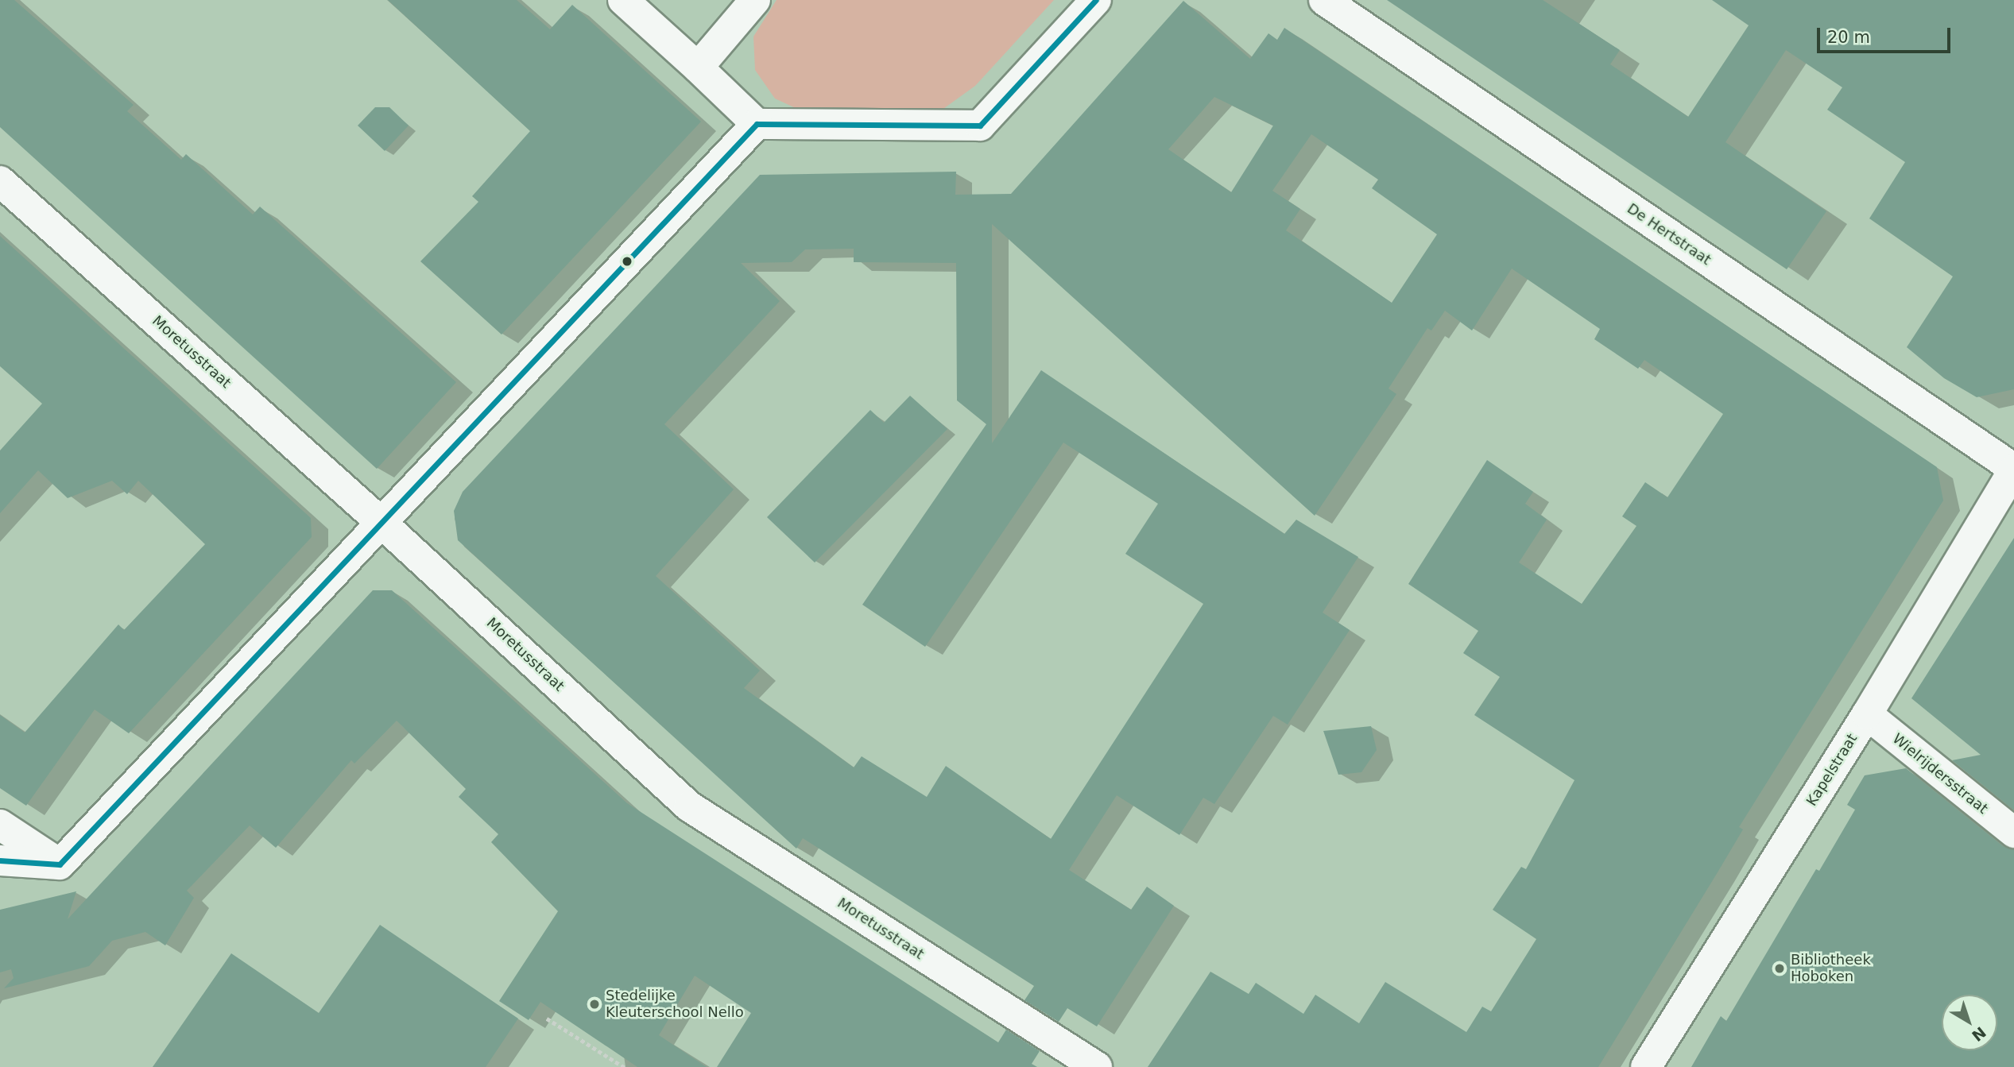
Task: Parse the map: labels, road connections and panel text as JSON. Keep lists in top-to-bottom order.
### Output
{
  "streets": {
    "street": [
      "De Hertstraat",
      "Moretusstraat",
      "Kapelstraat",
      "Wielrijdersstraat"
    ]
  },
  "crossings": [
    ["De Hertstraat", "Kapelstraat"],
    ["Kapelstraat", "Wielrijdersstraat"]
  ],
  "places": ["Bibliotheek Hoboken", "Stedelijke Kleuterschool Nello"],
  "scale_bar": "20 m",
  "north": "bottom right"
}
